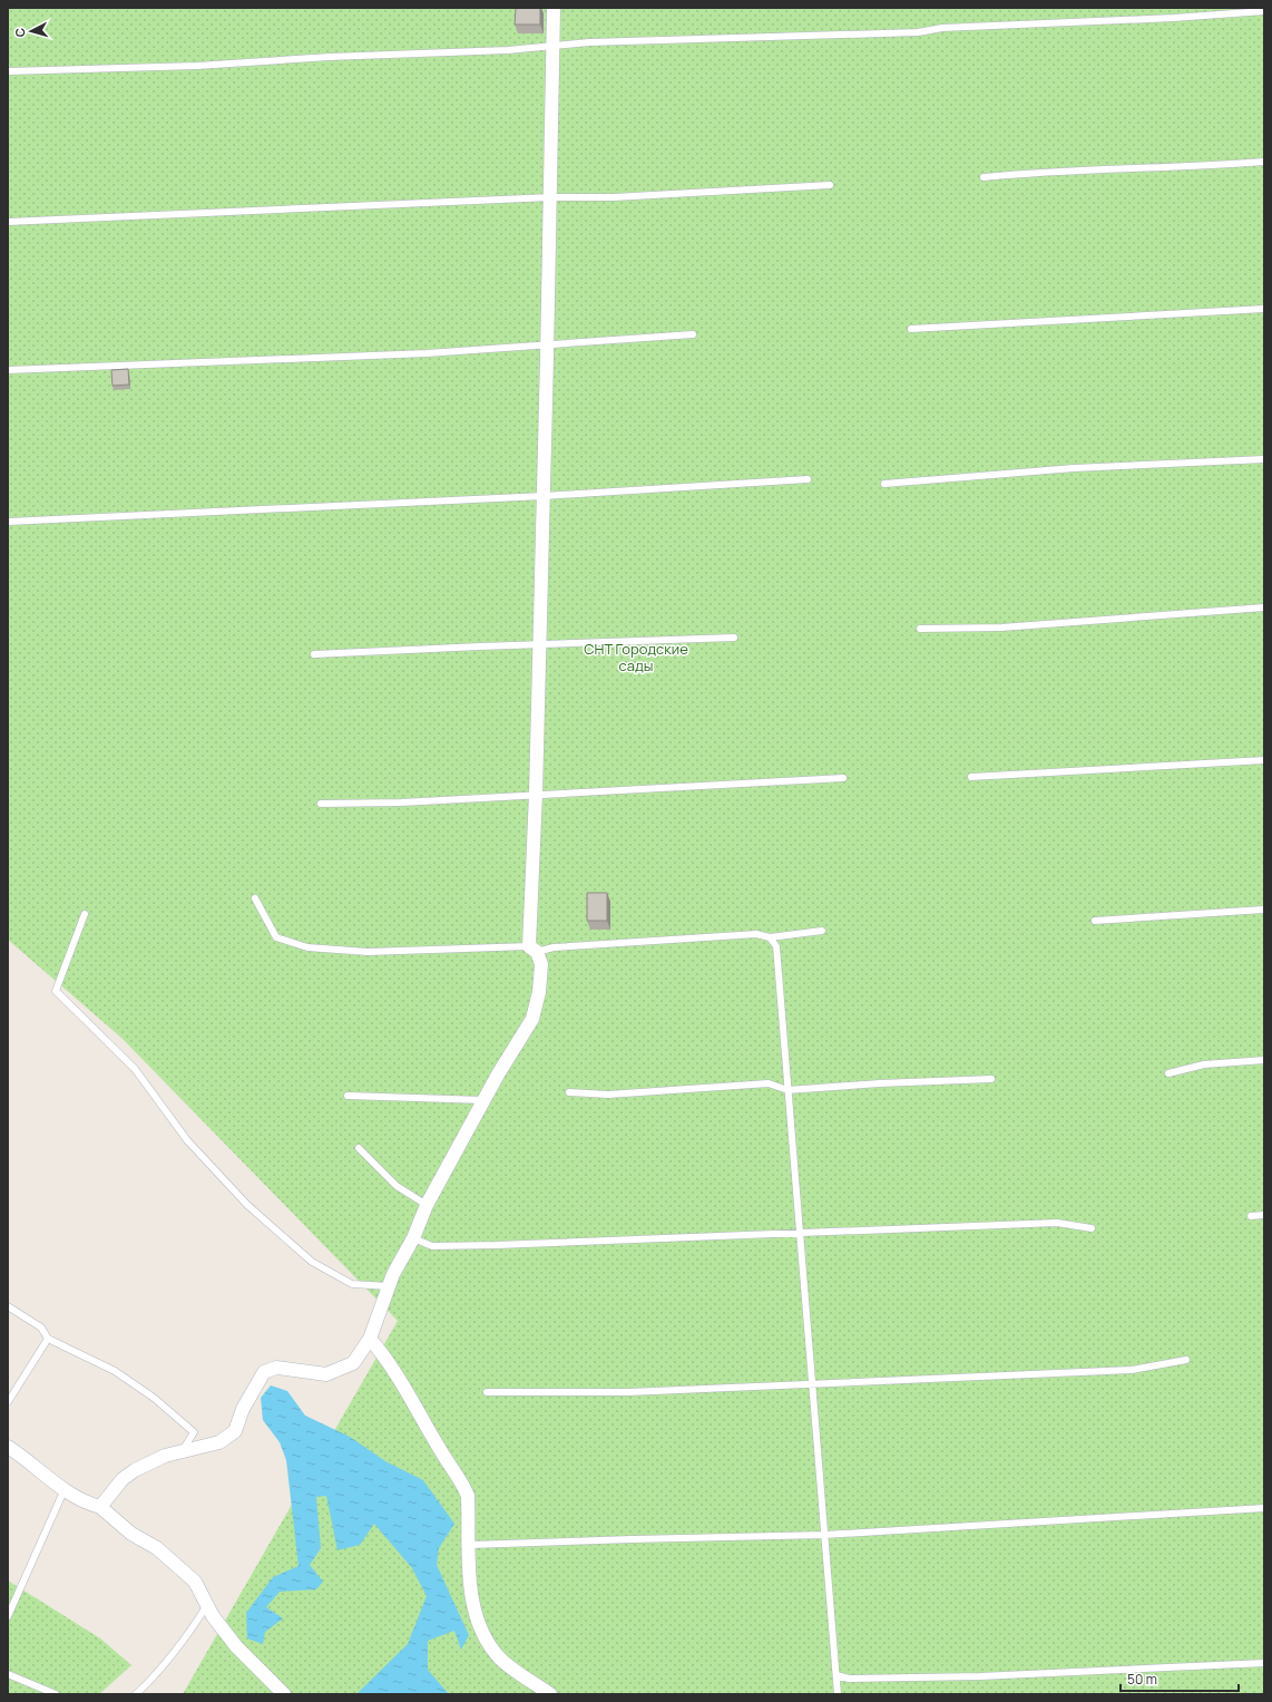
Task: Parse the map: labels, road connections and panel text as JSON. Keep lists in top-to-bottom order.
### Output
{
  "parks": ["СНТ Городские сады"],
  "scale_bar": "50 m",
  "north": "left"
}
